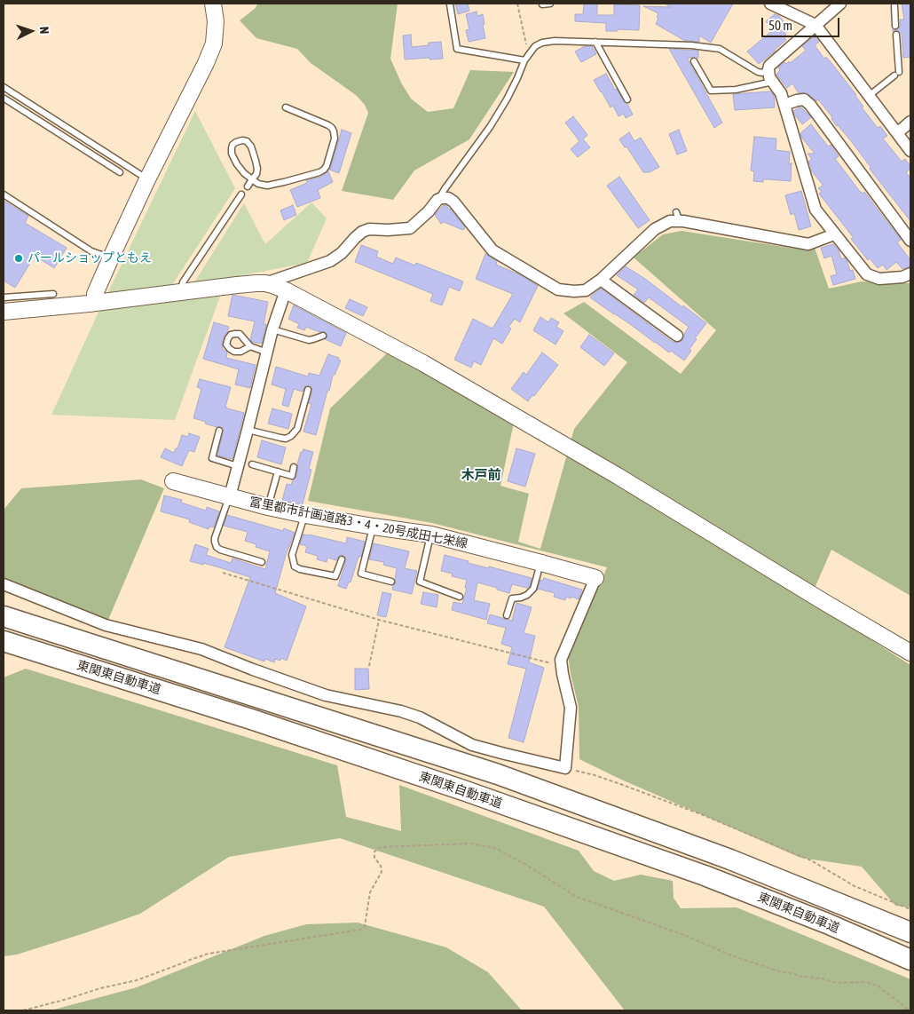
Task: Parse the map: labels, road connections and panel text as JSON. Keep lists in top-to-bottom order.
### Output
{
  "streets": {
    "highway": ["東関東自動車道"],
    "street": ["富里都市計画道路3・4・20号成田七栄線"]
  },
  "districts": ["木戸前"],
  "places": ["パールショップともえ"],
  "scale_bar": "50 m",
  "north": "right"
}
